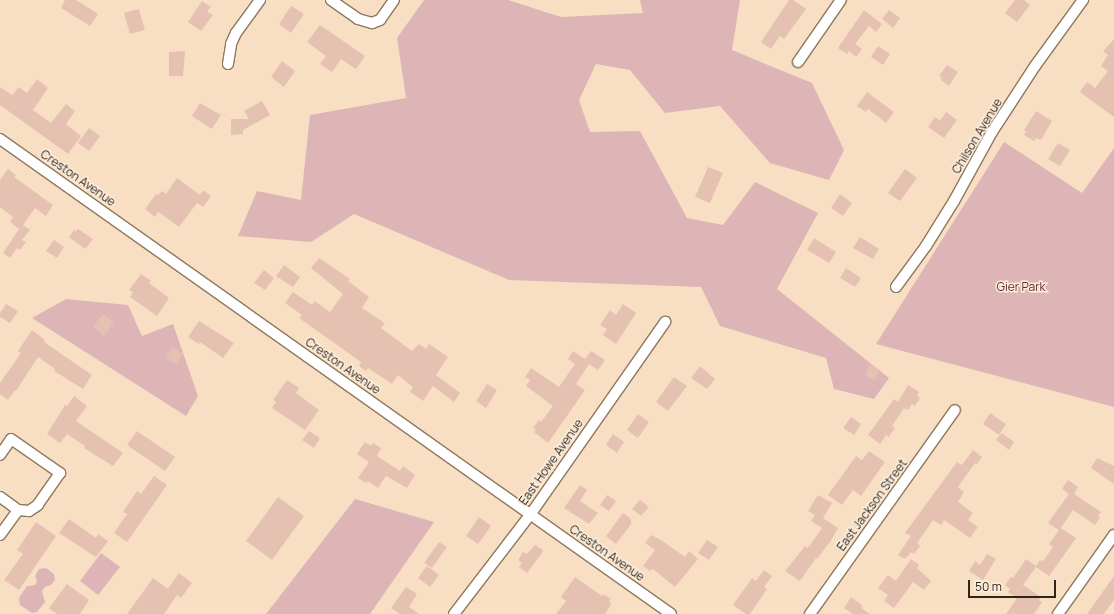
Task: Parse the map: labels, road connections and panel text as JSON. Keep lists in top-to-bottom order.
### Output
{
  "streets": {
    "street": [
      "Chilson Avenue",
      "Creston Avenue",
      "East Howe Avenue",
      "East Jackson Street"
    ]
  },
  "crossings": [
    ["Creston Avenue", "East Howe Avenue"]
  ],
  "parks": ["Gier Park"],
  "scale_bar": "50 m"
}
